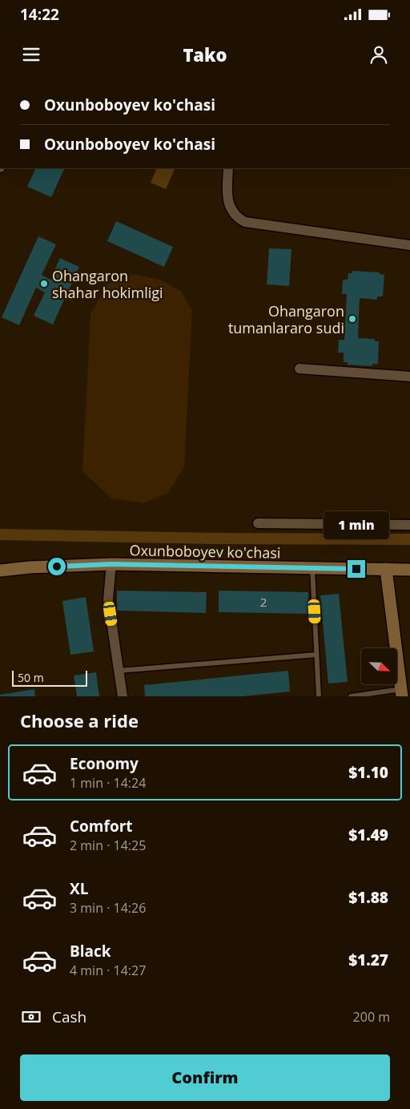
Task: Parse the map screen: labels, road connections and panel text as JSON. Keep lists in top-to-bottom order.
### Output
{
  "streets": {
    "main road": ["Oxunboboyev ko'chasi"]
  },
  "places": ["Ohangaron shahar hokimligi", "Ohangaron tumanlararo sudi"],
  "house_numbers": ["2"],
  "scale_bar": "50 m",
  "north": "bottom right",
  "page": {
    "status": "14:22",
    "header": "Tako",
    "banner": ["Oxunboboyev ko'chasi", "Oxunboboyev ko'chasi"],
    "bubble": "1 min",
    "scale": "50 m",
    "heading": "Choose a ride",
    "list": [
      {
        "name": "Economy",
        "note": "1 min · 14:24",
        "value": "$1.10"
      },
      {
        "name": "Comfort",
        "note": "2 min · 14:25",
        "value": "$1.49"
      },
      {
        "name": "XL",
        "note": "3 min · 14:26",
        "value": "$1.88"
      },
      {
        "name": "Black",
        "note": "4 min · 14:27",
        "value": "$1.27"
      }
    ],
    "pay": ["Cash", "200 m"],
    "buttons": "Confirm"
  }
}
